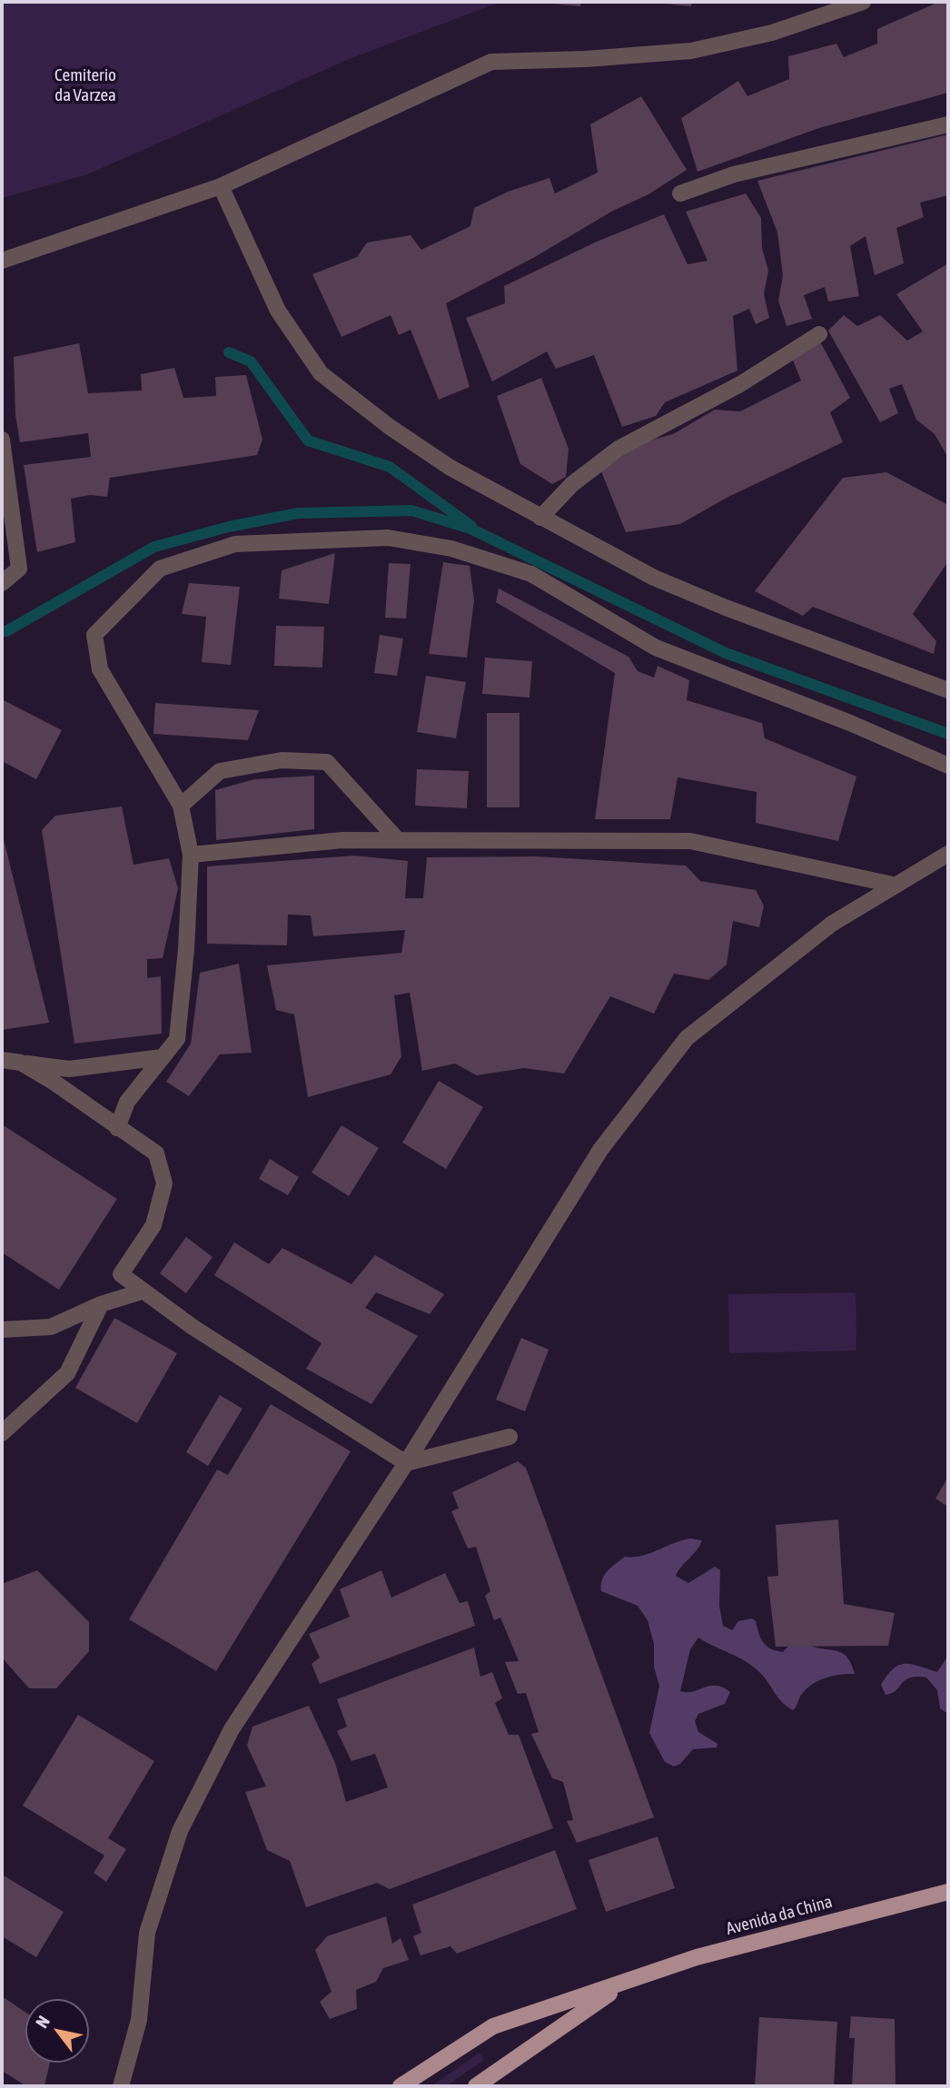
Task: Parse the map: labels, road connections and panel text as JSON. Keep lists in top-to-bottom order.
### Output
{
  "streets": {
    "main road": ["Avenida da China"]
  },
  "parks": ["Cemiterio da Varzea"],
  "north": "top left"
}
